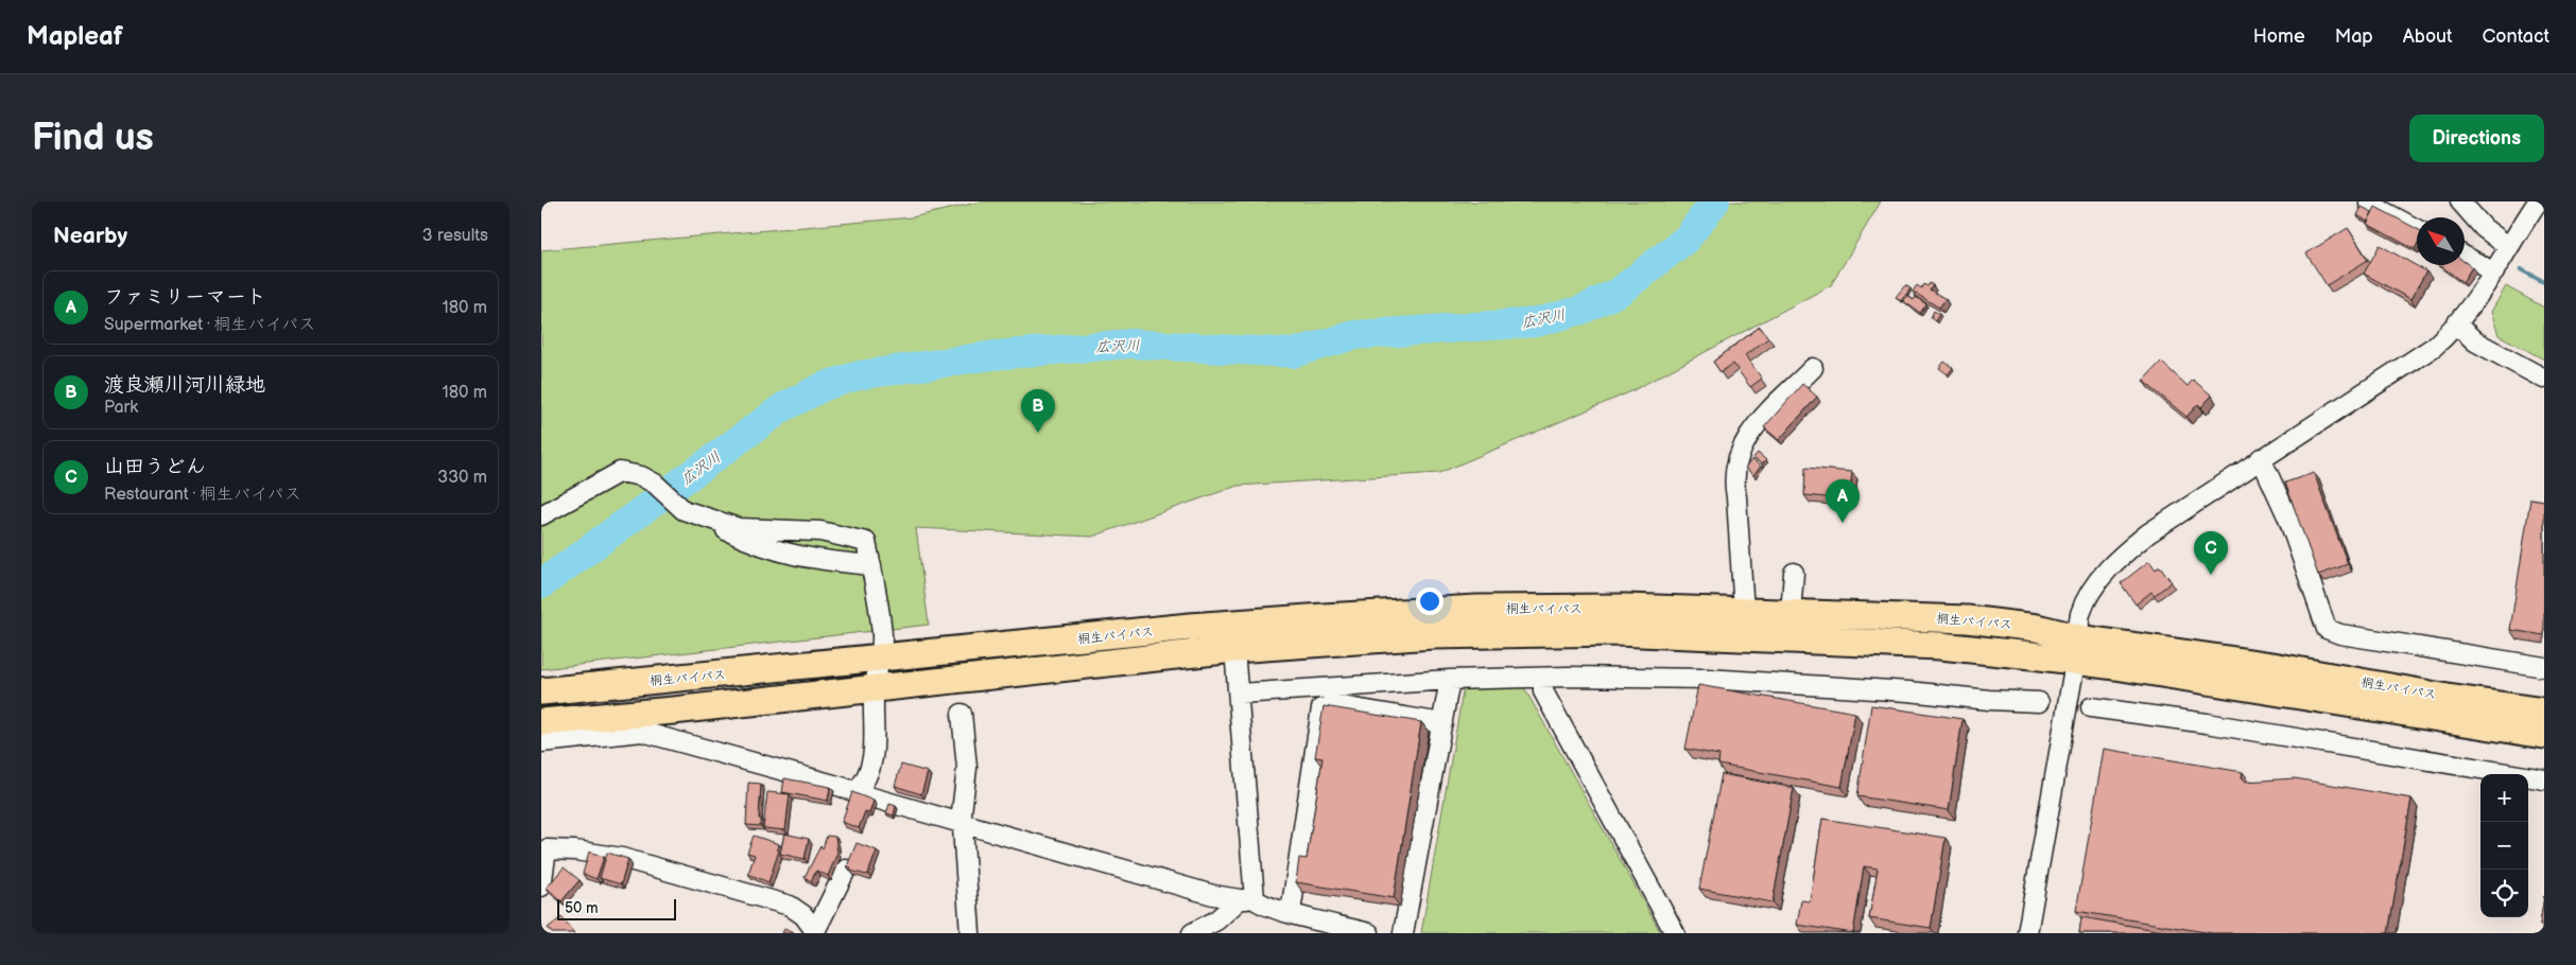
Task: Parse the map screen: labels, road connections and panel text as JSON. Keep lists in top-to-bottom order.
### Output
{
  "streets": {
    "highway": ["桐生バイパス"]
  },
  "water": ["広沢川"],
  "scale_bar": "50 m",
  "north": "top left",
  "page": {
    "header": "Mapleaf",
    "nav": [
      "Home",
      "Map",
      "About",
      "Contact"
    ],
    "buttons": "Directions",
    "title": "Find us",
    "heading": ["Nearby", "3 results"],
    "list": [
      {
        "mark": "A",
        "name": "ファミリーマート",
        "note": "Supermarket · 桐生バイパス",
        "value": "180 m"
      },
      {
        "mark": "B",
        "name": "渡良瀬川河川緑地",
        "note": "Park",
        "value": "180 m"
      },
      {
        "mark": "C",
        "name": "山田うどん",
        "note": "Restaurant · 桐生バイパス",
        "value": "330 m"
      }
    ],
    "pins": ["B", "A", "C"],
    "map_buttons": ["+", "−"],
    "scale": "50 m"
  }
}
